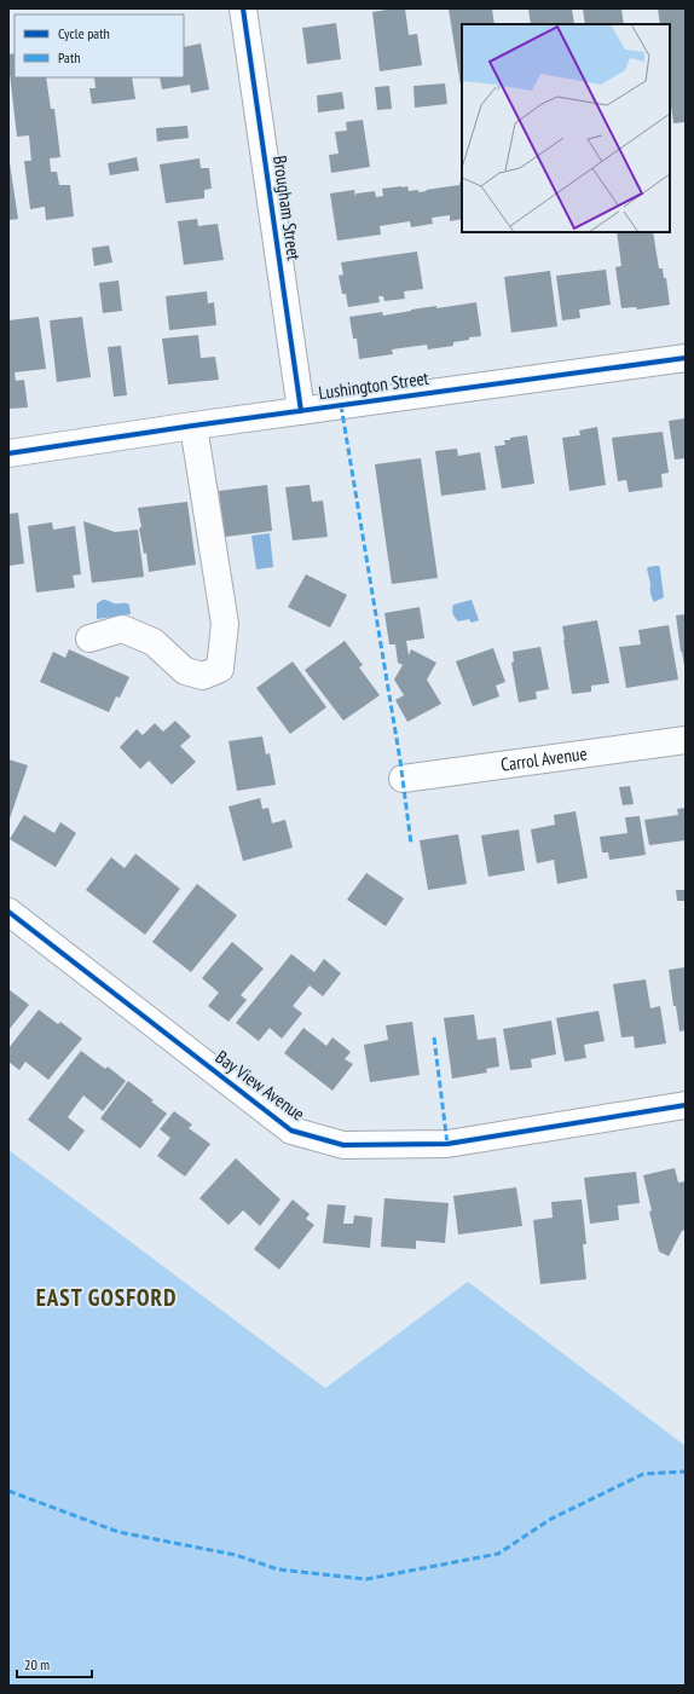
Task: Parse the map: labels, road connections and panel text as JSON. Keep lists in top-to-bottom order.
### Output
{
  "streets": {
    "street": [
      "Brougham Street",
      "Lushington Street",
      "Carrol Avenue",
      "Bay View Avenue"
    ]
  },
  "crossings": [
    ["Brougham Street", "Lushington Street"]
  ],
  "districts": ["EAST GOSFORD"],
  "legend": ["Cycle path", "Path"],
  "scale_bar": "20 m"
}
